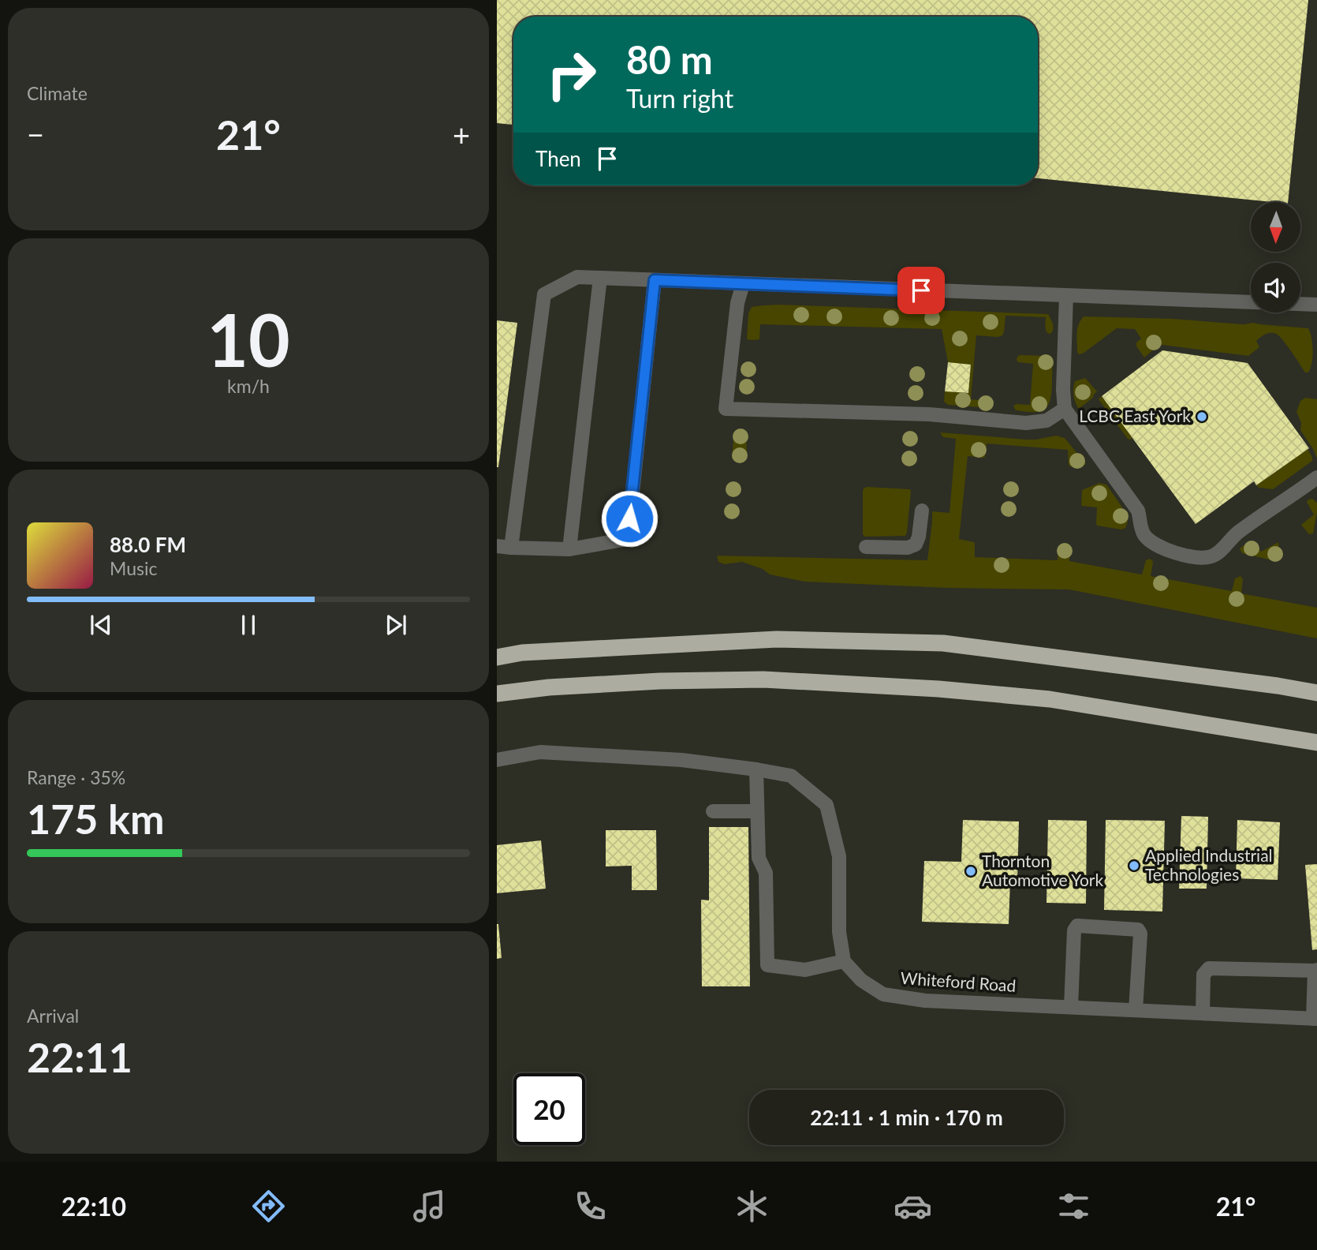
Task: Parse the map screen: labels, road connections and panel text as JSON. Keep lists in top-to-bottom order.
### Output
{
  "streets": {
    "street": ["Whiteford Road"]
  },
  "places": ["LCBC East York", "Applied Industrial Technologies", "Thornton Automotive York"],
  "north": "bottom",
  "page": {
    "tile": [
      "Climate",
      ["10", "km/h"],
      ["Range · 35%", "175 km"],
      ["Arrival", "22:11"]
    ],
    "turn": ["80 m", "Turn right"],
    "heat": ["−", "21°", "+"],
    "then": "Then",
    "song": ["88.0 FM", "Music"],
    "limit": "20",
    "trip": "22:11 · 1 min · 170 m",
    "tabs": ["22:10", "21°"]
  }
}
